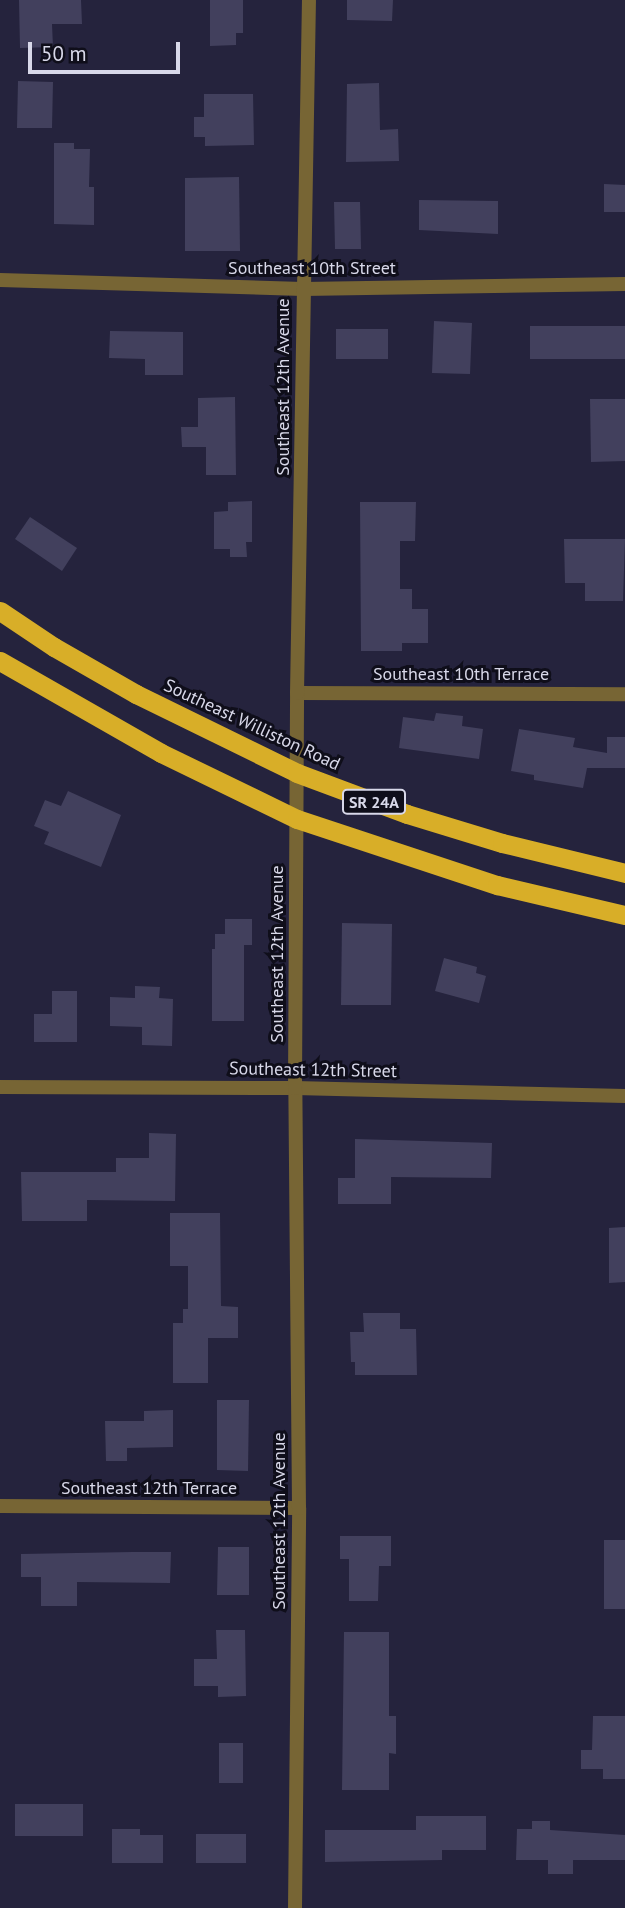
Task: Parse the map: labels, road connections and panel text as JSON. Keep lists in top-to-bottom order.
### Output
{
  "streets": {
    "highway": ["Southeast Williston Road", "SR 24A"],
    "street": [
      "Southeast 10th Street",
      "Southeast 12th Avenue",
      "Southeast 10th Terrace",
      "Southeast 12th Street",
      "Southeast 12th Terrace"
    ]
  },
  "crossings": [
    ["Southeast 10th Street", "Southeast 12th Avenue"],
    ["Southeast 12th Avenue", "Southeast 10th Terrace"],
    ["Southeast 12th Avenue", "Southeast Williston Road"],
    ["Southeast 12th Avenue", "SR 24A"],
    ["Southeast 12th Avenue", "Southeast 12th Street"],
    ["Southeast 12th Avenue", "Southeast 12th Terrace"]
  ],
  "scale_bar": "50 m"
}
